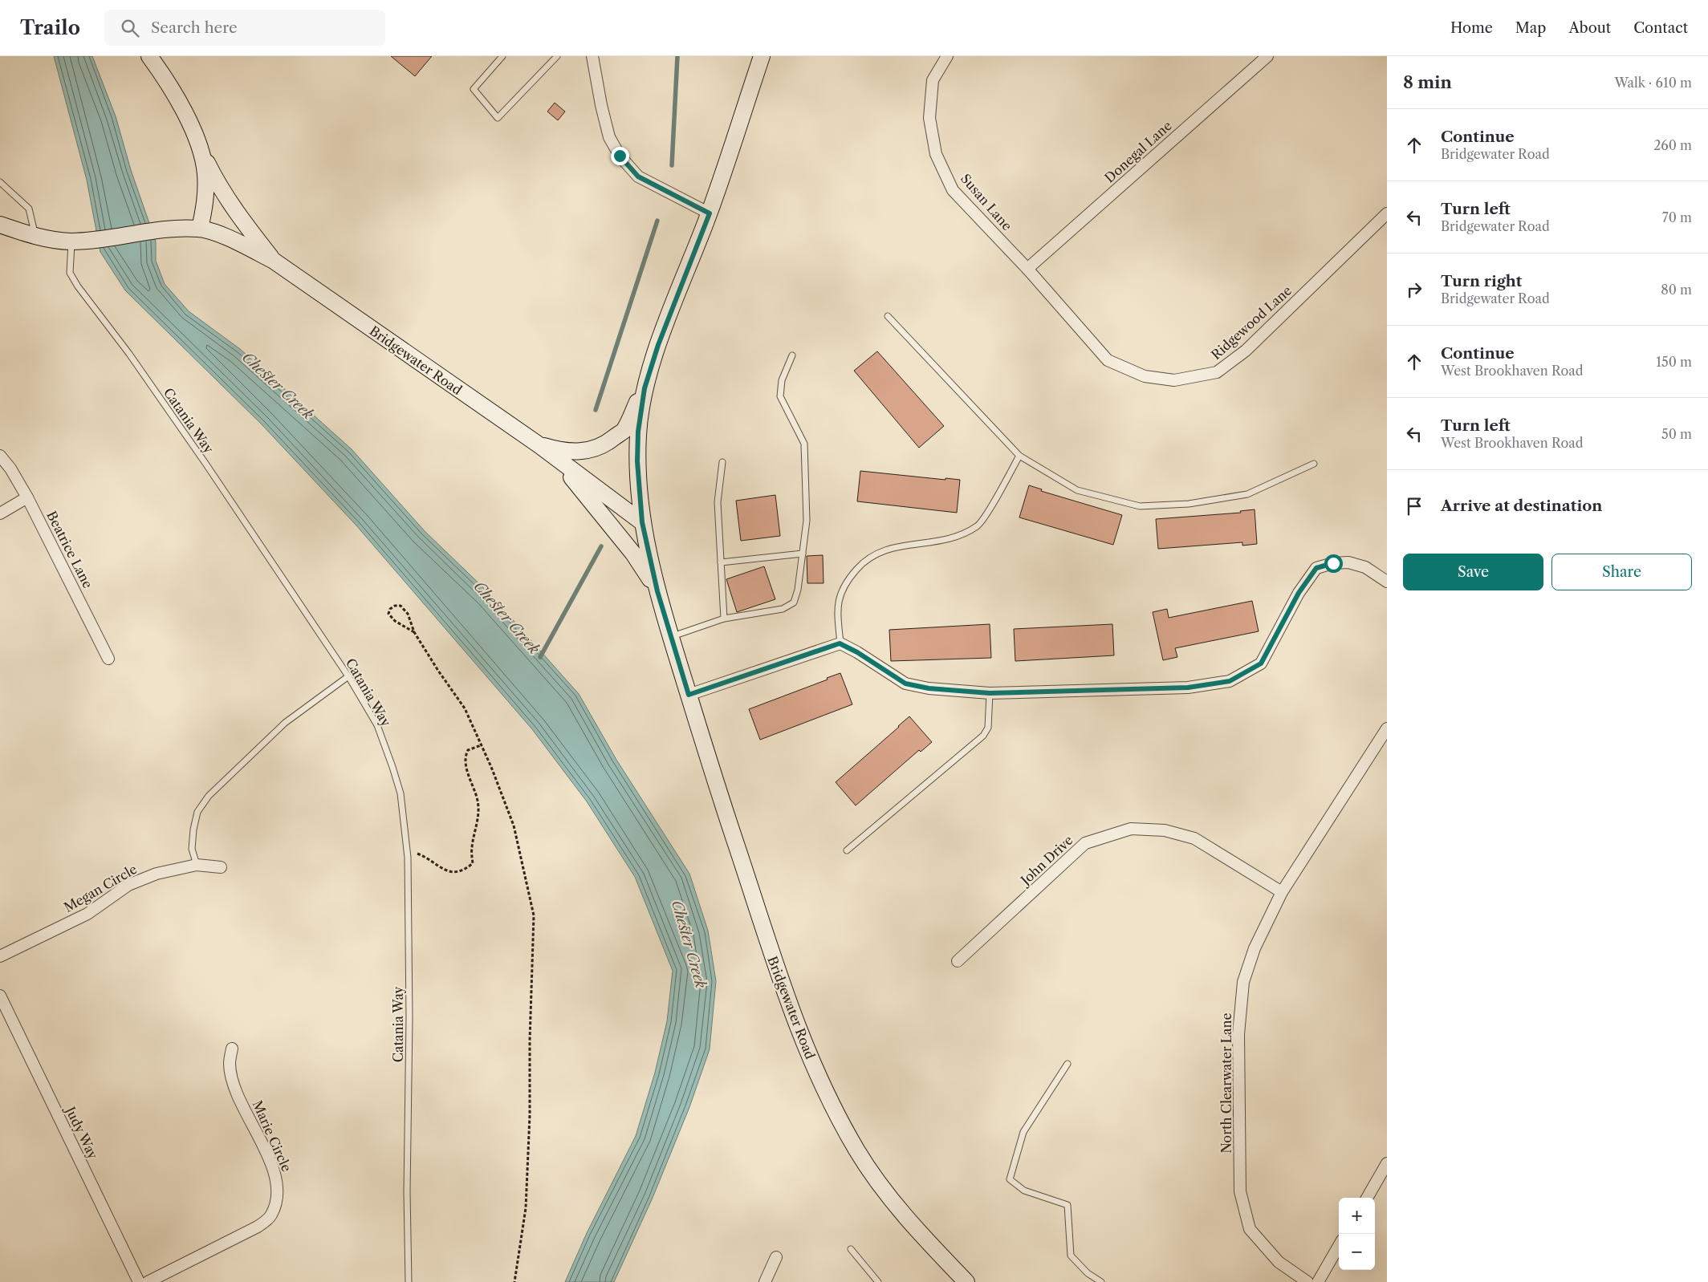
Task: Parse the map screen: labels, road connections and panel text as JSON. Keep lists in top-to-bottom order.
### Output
{
  "streets": {
    "street": [
      "Donegal Lane",
      "Susan Lane",
      "Ridgewood Lane",
      "Bridgewater Road",
      "Beatrice Lane",
      "John Drive",
      "Megan Circle",
      "North Clearwater Lane",
      "Judy Way",
      "Marie Circle"
    ],
    "lane": ["Catania Way"]
  },
  "crossings": [
    ["Donegal Lane", "Susan Lane"],
    ["Donegal Lane", "Ridgewood Lane"],
    ["Susan Lane", "Ridgewood Lane"],
    ["Bridgewater Road", "Catania Way"],
    ["John Drive", "North Clearwater Lane"]
  ],
  "water": ["Chester Creek"],
  "page": {
    "header": "Trailo",
    "search": "Search here",
    "nav": [
      "Home",
      "Map",
      "About",
      "Contact"
    ],
    "heading": ["8 min", "Walk · 610 m"],
    "list": [
      ["Continue", "Bridgewater Road", "260 m"],
      ["Turn left", "Bridgewater Road", "70 m"],
      ["Turn right", "Bridgewater Road", "80 m"],
      ["Continue", "West Brookhaven Road", "150 m"],
      ["Turn left", "West Brookhaven Road", "50 m"],
      "Arrive at destination"
    ],
    "buttons": ["Save", "Share"],
    "map_buttons": ["+", "−"]
  }
}
